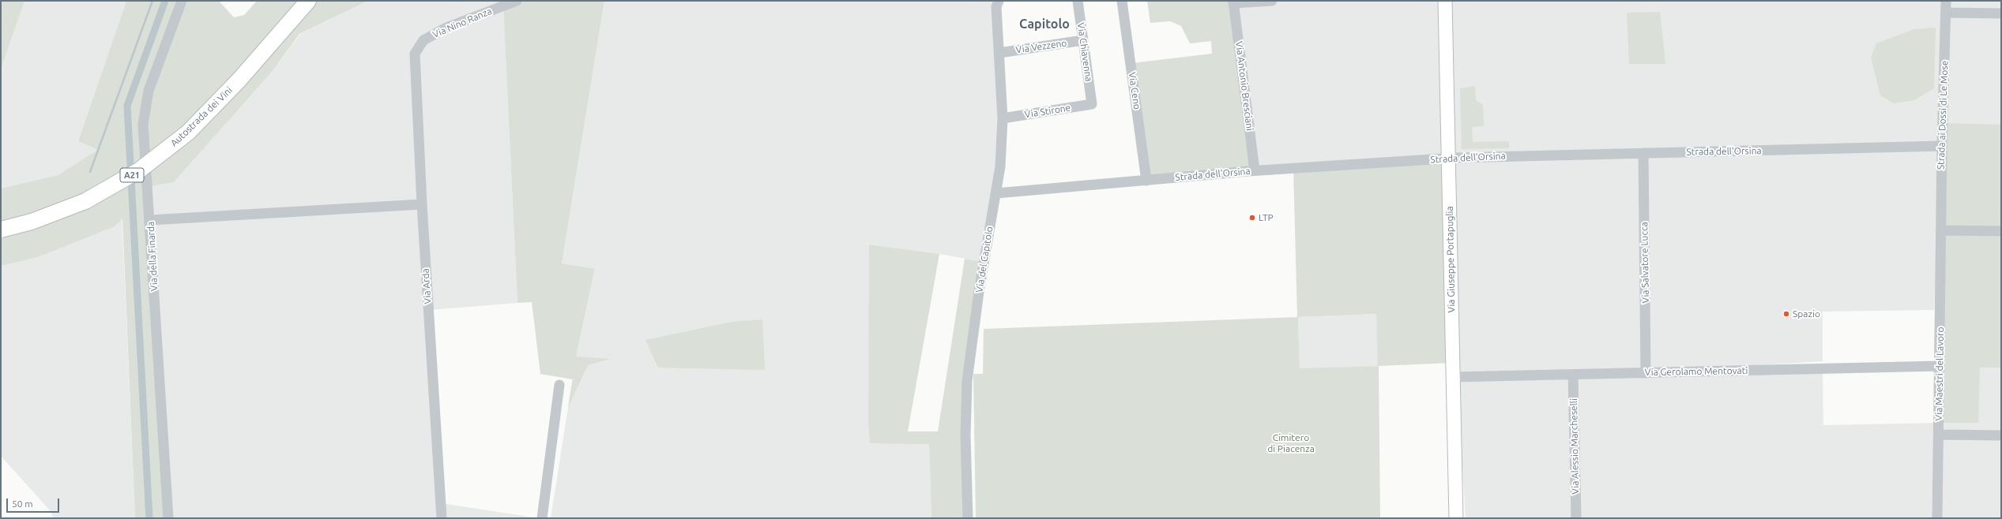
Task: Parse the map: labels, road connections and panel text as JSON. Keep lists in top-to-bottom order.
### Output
{
  "streets": {
    "highway": ["Autostrada dei Vini", "A21"],
    "main road": ["Via Giuseppe Portapuglia"],
    "street": [
      "Via Nino Ranza",
      "Via Vezzeno",
      "Via Chiavenna",
      "Via Antonio Bresciani",
      "Via Ceno",
      "Via Stirone",
      "Strada ai Dossi di Le Mose",
      "Strada dell'Orsina",
      "Via della Finarda",
      "Via del Capitolo",
      "Via Salvatore Lucca",
      "Via Arda",
      "Via Gerolamo Mentovati",
      "Via Maestri del Lavoro",
      "Via Alessio Marcheselli"
    ]
  },
  "crossings": [
    ["Via Nino Ranza", "Via Arda"],
    ["Via Vezzeno", "Via Chiavenna"],
    ["Via Vezzeno", "Via del Capitolo"],
    ["Via Chiavenna", "Via Stirone"],
    ["Via Antonio Bresciani", "Strada dell'Orsina"],
    ["Via Ceno", "Strada dell'Orsina"],
    ["Via Stirone", "Via del Capitolo"],
    ["Strada ai Dossi di Le Mose", "Strada dell'Orsina"],
    ["Strada ai Dossi di Le Mose", "Via Maestri del Lavoro"],
    ["Strada dell'Orsina", "Via del Capitolo"],
    ["Strada dell'Orsina", "Via Giuseppe Portapuglia"],
    ["Strada dell'Orsina", "Via Salvatore Lucca"],
    ["Via Giuseppe Portapuglia", "Via Gerolamo Mentovati"],
    ["Via Salvatore Lucca", "Via Gerolamo Mentovati"],
    ["Via Gerolamo Mentovati", "Via Maestri del Lavoro"],
    ["Via Gerolamo Mentovati", "Via Alessio Marcheselli"]
  ],
  "districts": ["Capitolo"],
  "parks": ["Cimitero di Piacenza"],
  "places": ["LTP", "Spazio"],
  "scale_bar": "50 m"
}
